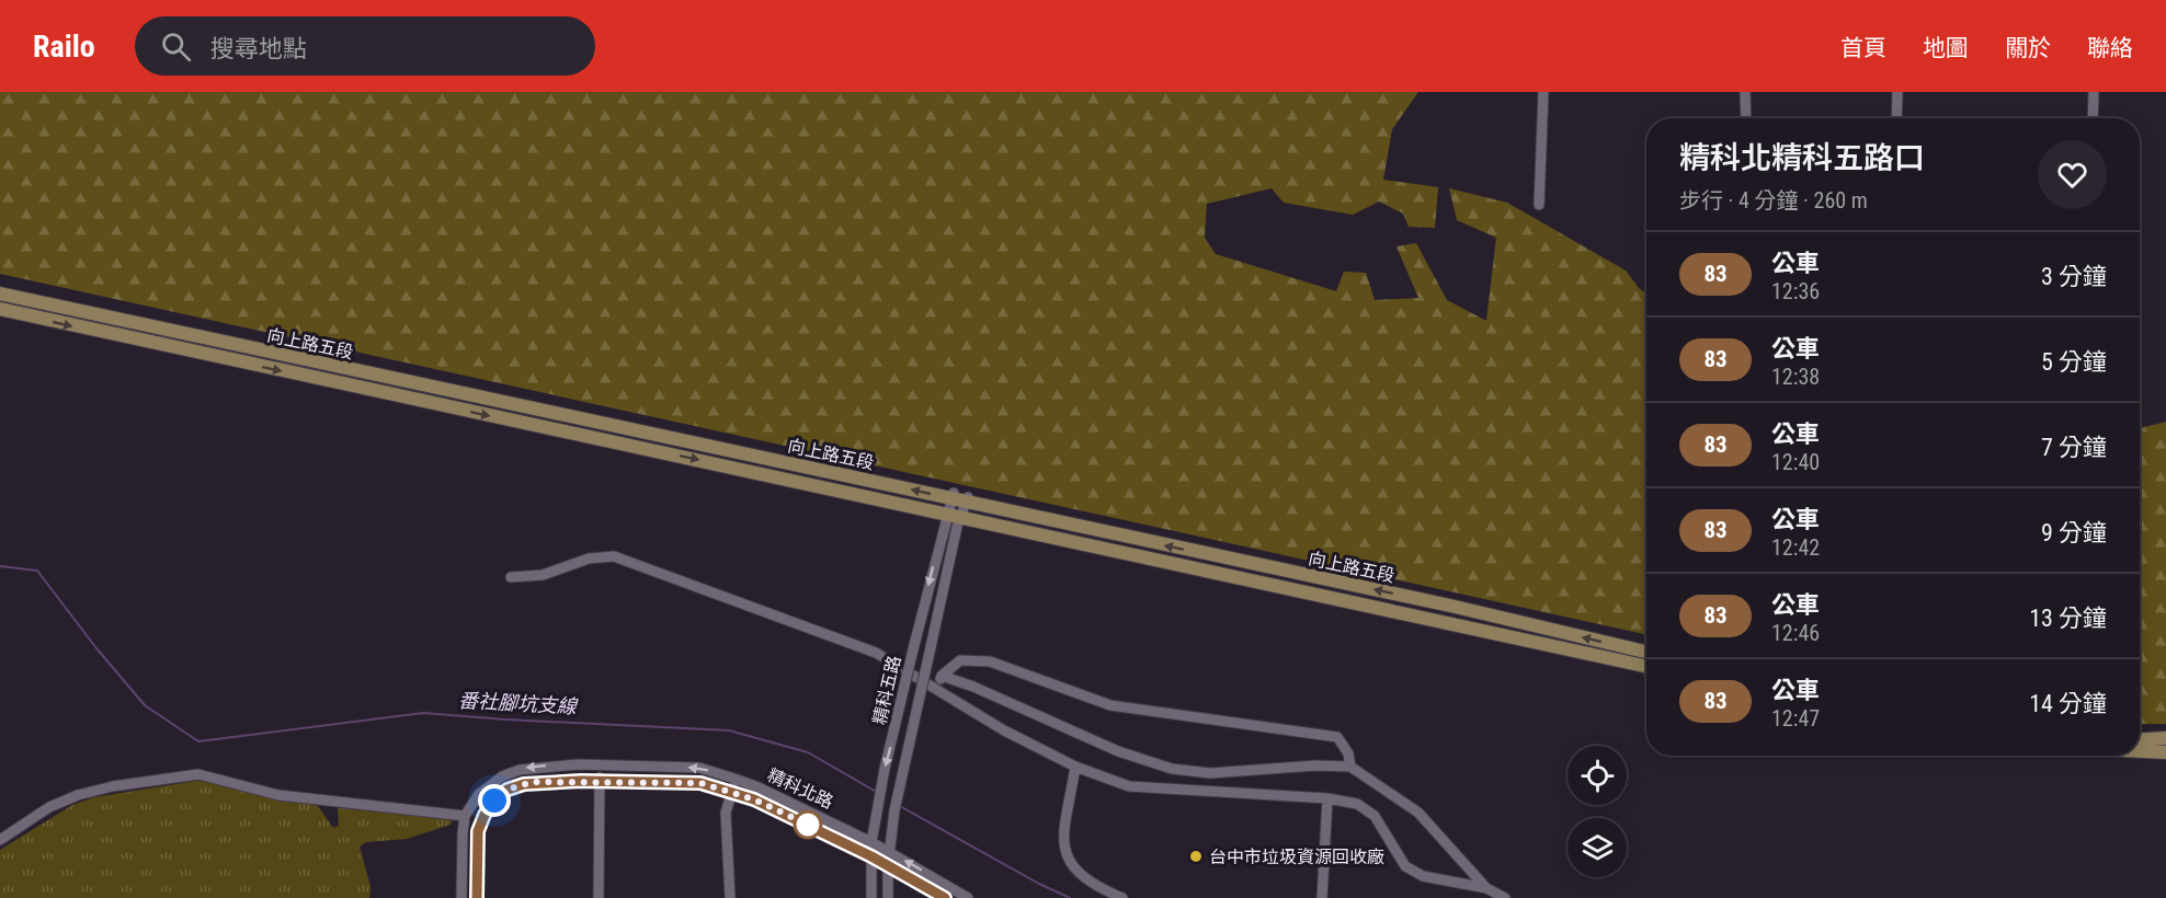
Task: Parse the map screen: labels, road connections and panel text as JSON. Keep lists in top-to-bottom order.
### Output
{
  "streets": {
    "main road": ["向上路五段"],
    "street": ["精科五路", "精科北路"]
  },
  "crossings": [
    ["向上路五段", "精科五路"],
    ["精科五路", "精科北路"]
  ],
  "water": ["番社腳坑支線"],
  "places": ["台中市垃圾資源回收廠"],
  "lines": ["bus line 83"],
  "page": {
    "header": "Railo",
    "search": "搜尋地點",
    "nav": [
      "首頁",
      "地圖",
      "關於",
      "聯絡"
    ],
    "heading": ["精科北精科五路口", "步行 · 4 分鐘 · 260 m"],
    "list": [
      {
        "mark": "83",
        "name": "公車",
        "note": "12:36",
        "value": "3 分鐘"
      },
      {
        "mark": "83",
        "name": "公車",
        "note": "12:38",
        "value": "5 分鐘"
      },
      {
        "mark": "83",
        "name": "公車",
        "note": "12:40",
        "value": "7 分鐘"
      },
      {
        "mark": "83",
        "name": "公車",
        "note": "12:42",
        "value": "9 分鐘"
      },
      {
        "mark": "83",
        "name": "公車",
        "note": "12:46",
        "value": "13 分鐘"
      },
      {
        "mark": "83",
        "name": "公車",
        "note": "12:47",
        "value": "14 分鐘"
      }
    ]
  }
}
